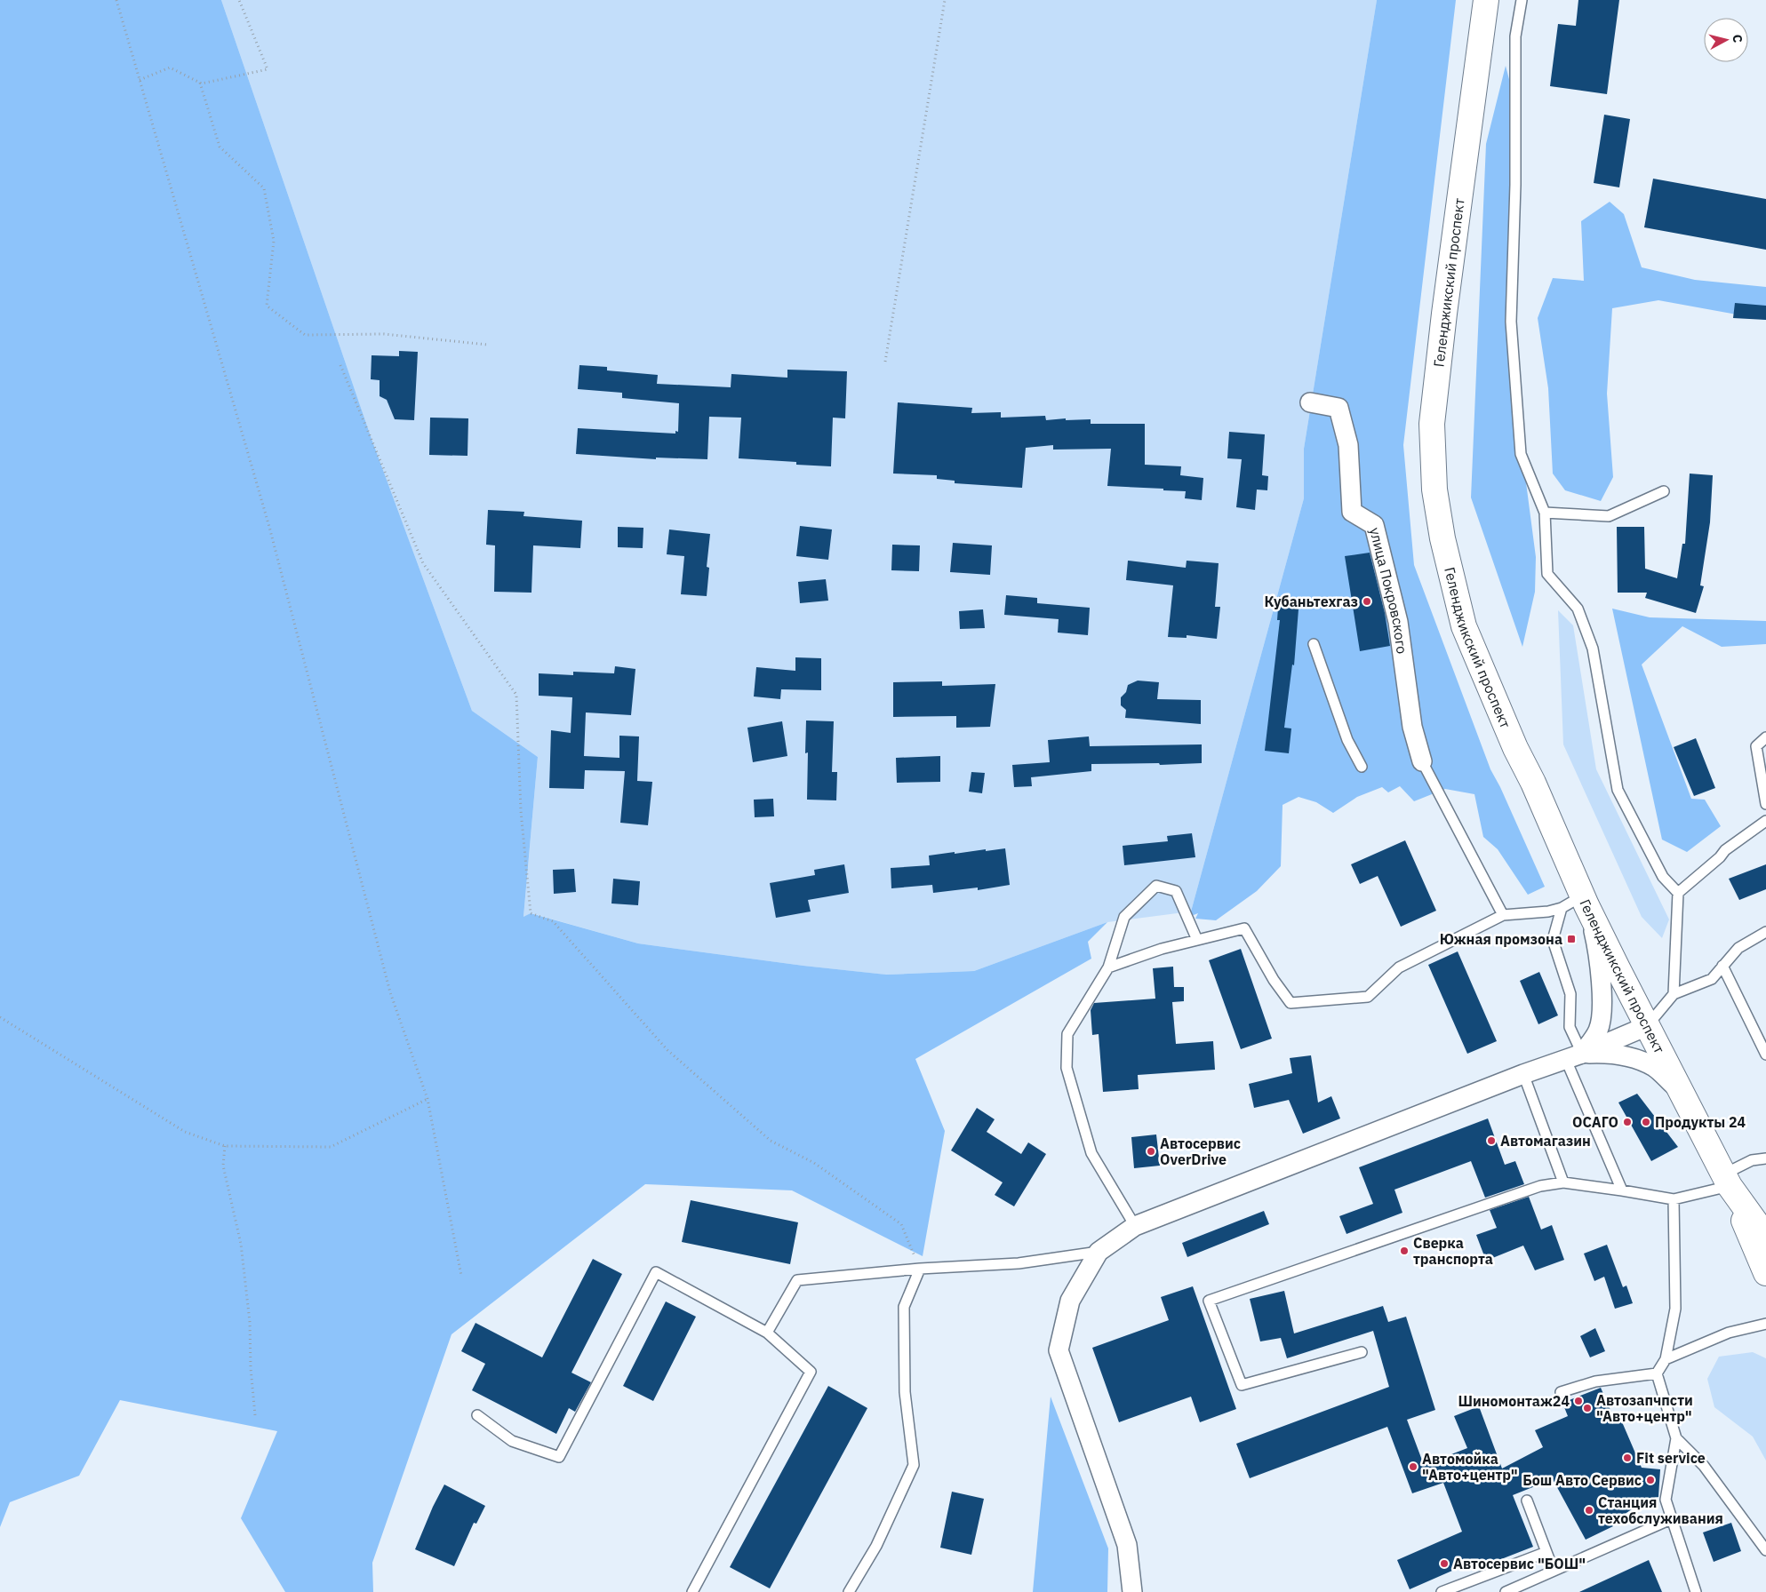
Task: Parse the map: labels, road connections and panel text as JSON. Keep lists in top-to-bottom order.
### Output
{
  "streets": {
    "main road": ["Геленджикский проспект"],
    "street": ["улица Покровского"]
  },
  "places": {
    "other": [
      "Кубаньтехгаз",
      "ОСАГО",
      "Продукты 24",
      "Автомагазин",
      "Автосервис OverDrive",
      "Сверка транспорта",
      "Шиномонтаж24",
      "Автозапчпсти \"Авто+центр\"",
      "Fit service",
      "Автомойка \"Авто+центр\"",
      "Бош Авто Сервис",
      "Станция техобслуживания",
      "Автосервис \"БОШ\""
    ],
    "transit": ["Южная промзона"]
  },
  "north": "right"
}
